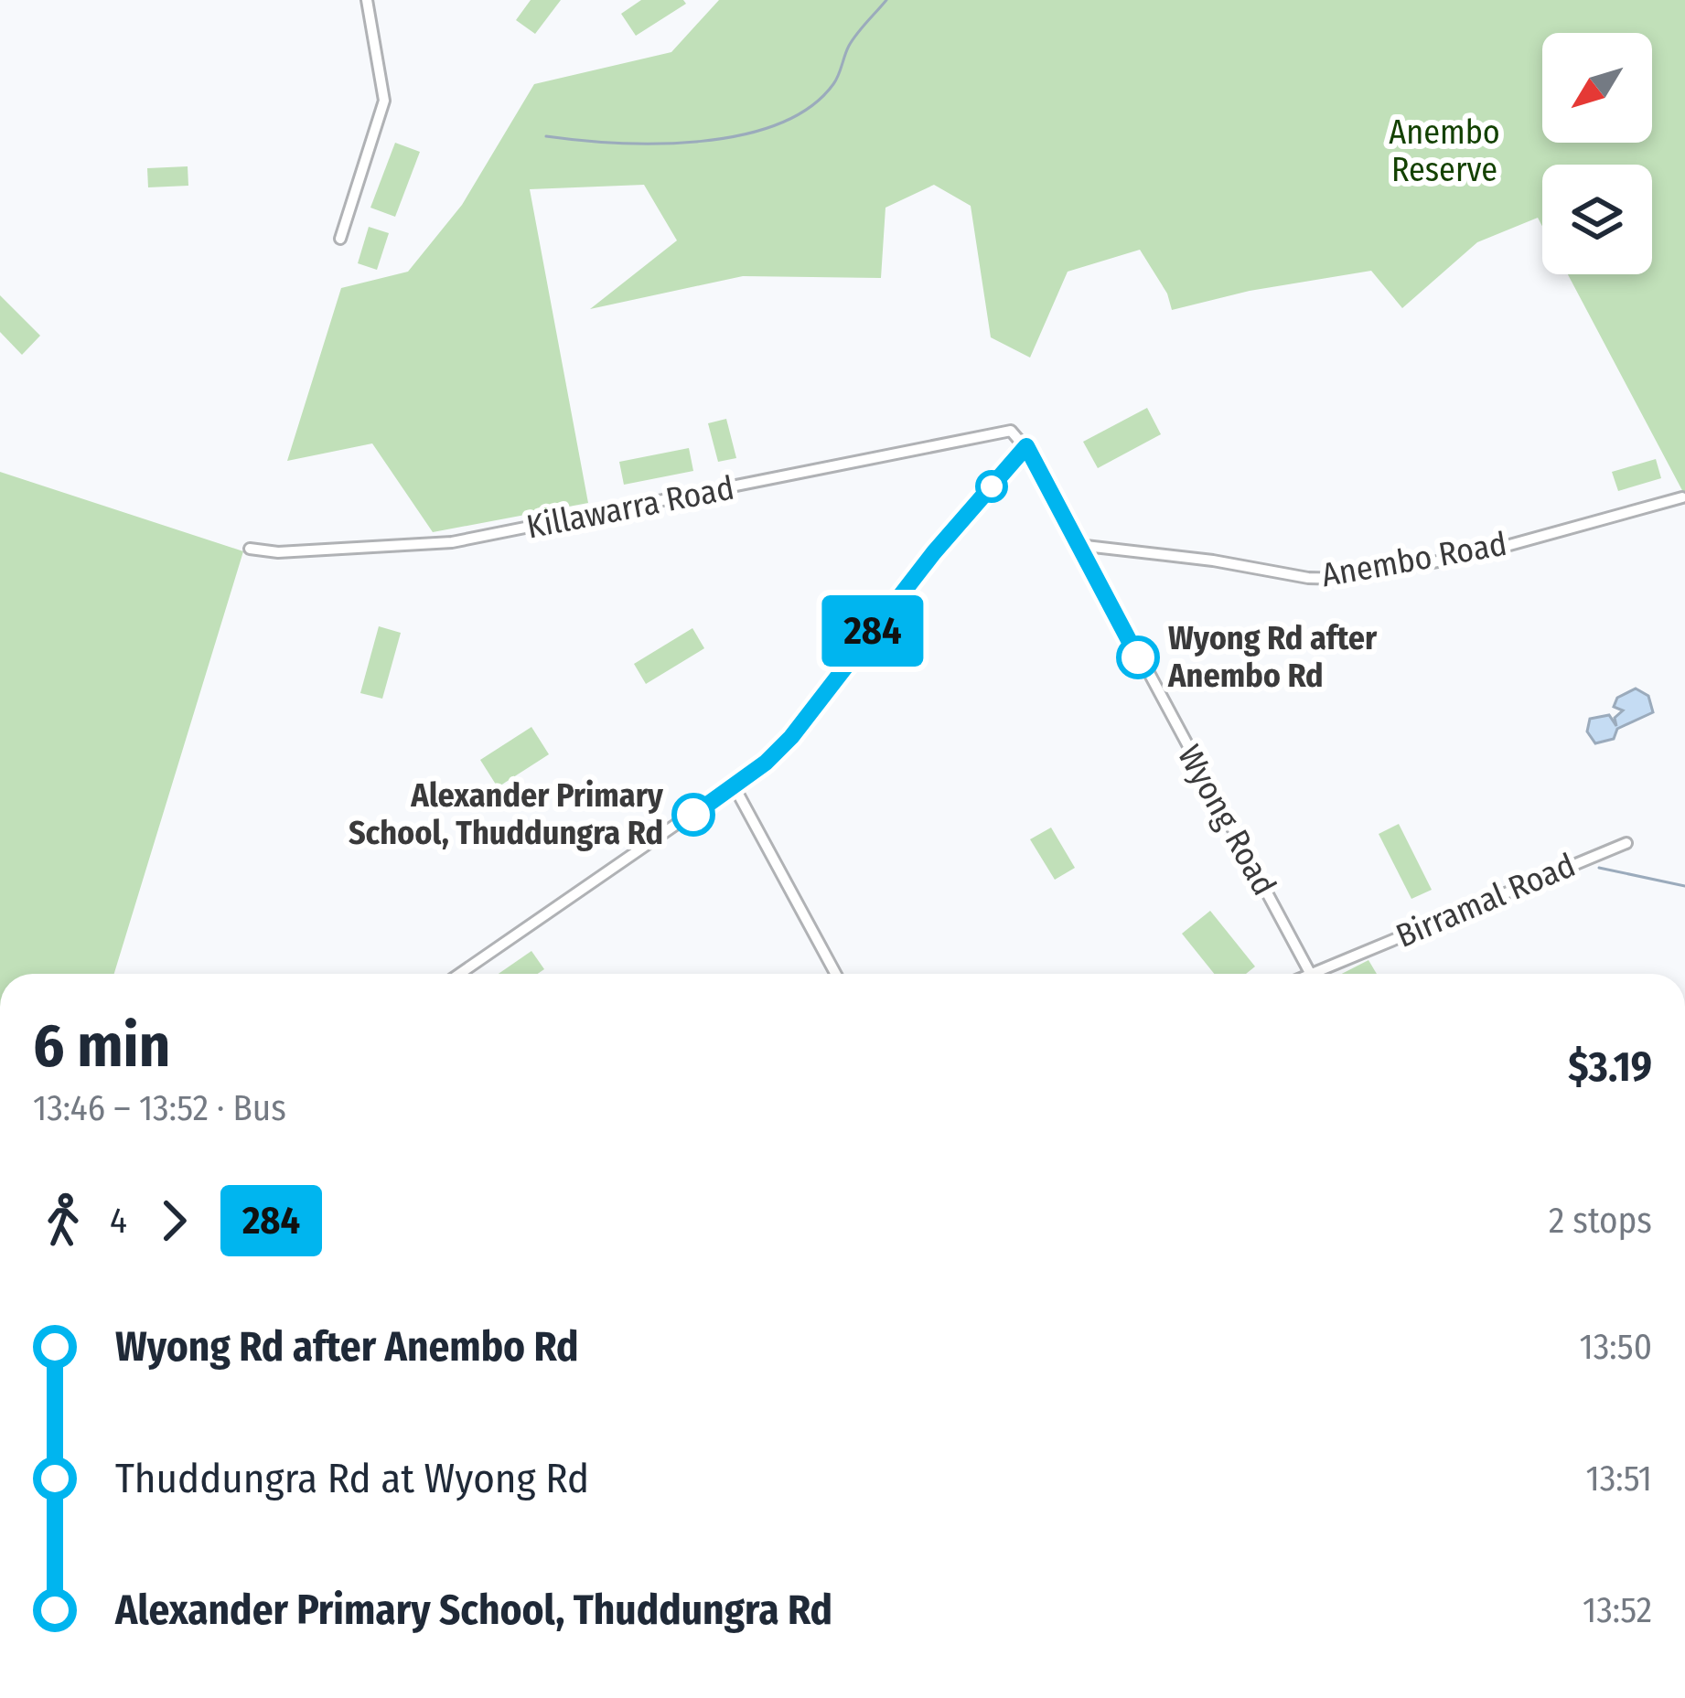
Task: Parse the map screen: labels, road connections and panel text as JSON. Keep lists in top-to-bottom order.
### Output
{
  "streets": {
    "street": [
      "Killawarra Road",
      "Anembo Road",
      "Wyong Road",
      "Birramal Road"
    ]
  },
  "crossings": [
    ["Killawarra Road", "Wyong Road"],
    ["Anembo Road", "Wyong Road"]
  ],
  "parks": ["Anembo Reserve"],
  "places": ["Wyong Rd after Anembo Rd", "Alexander Primary School, Thuddungra Rd"],
  "lines": ["bus line 284"],
  "north": "bottom left",
  "page": {
    "on_map": "284",
    "heading": ["6 min", "13:46 – 13:52 · Bus", "$3.19"],
    "legs": ["4", "284", "2 stops"],
    "list": [
      {
        "name": "Wyong Rd after Anembo Rd",
        "value": "13:50"
      },
      {
        "name": "Thuddungra Rd at Wyong Rd",
        "value": "13:51"
      },
      {
        "name": "Alexander Primary School, Thuddungra Rd",
        "value": "13:52"
      }
    ]
  }
}
